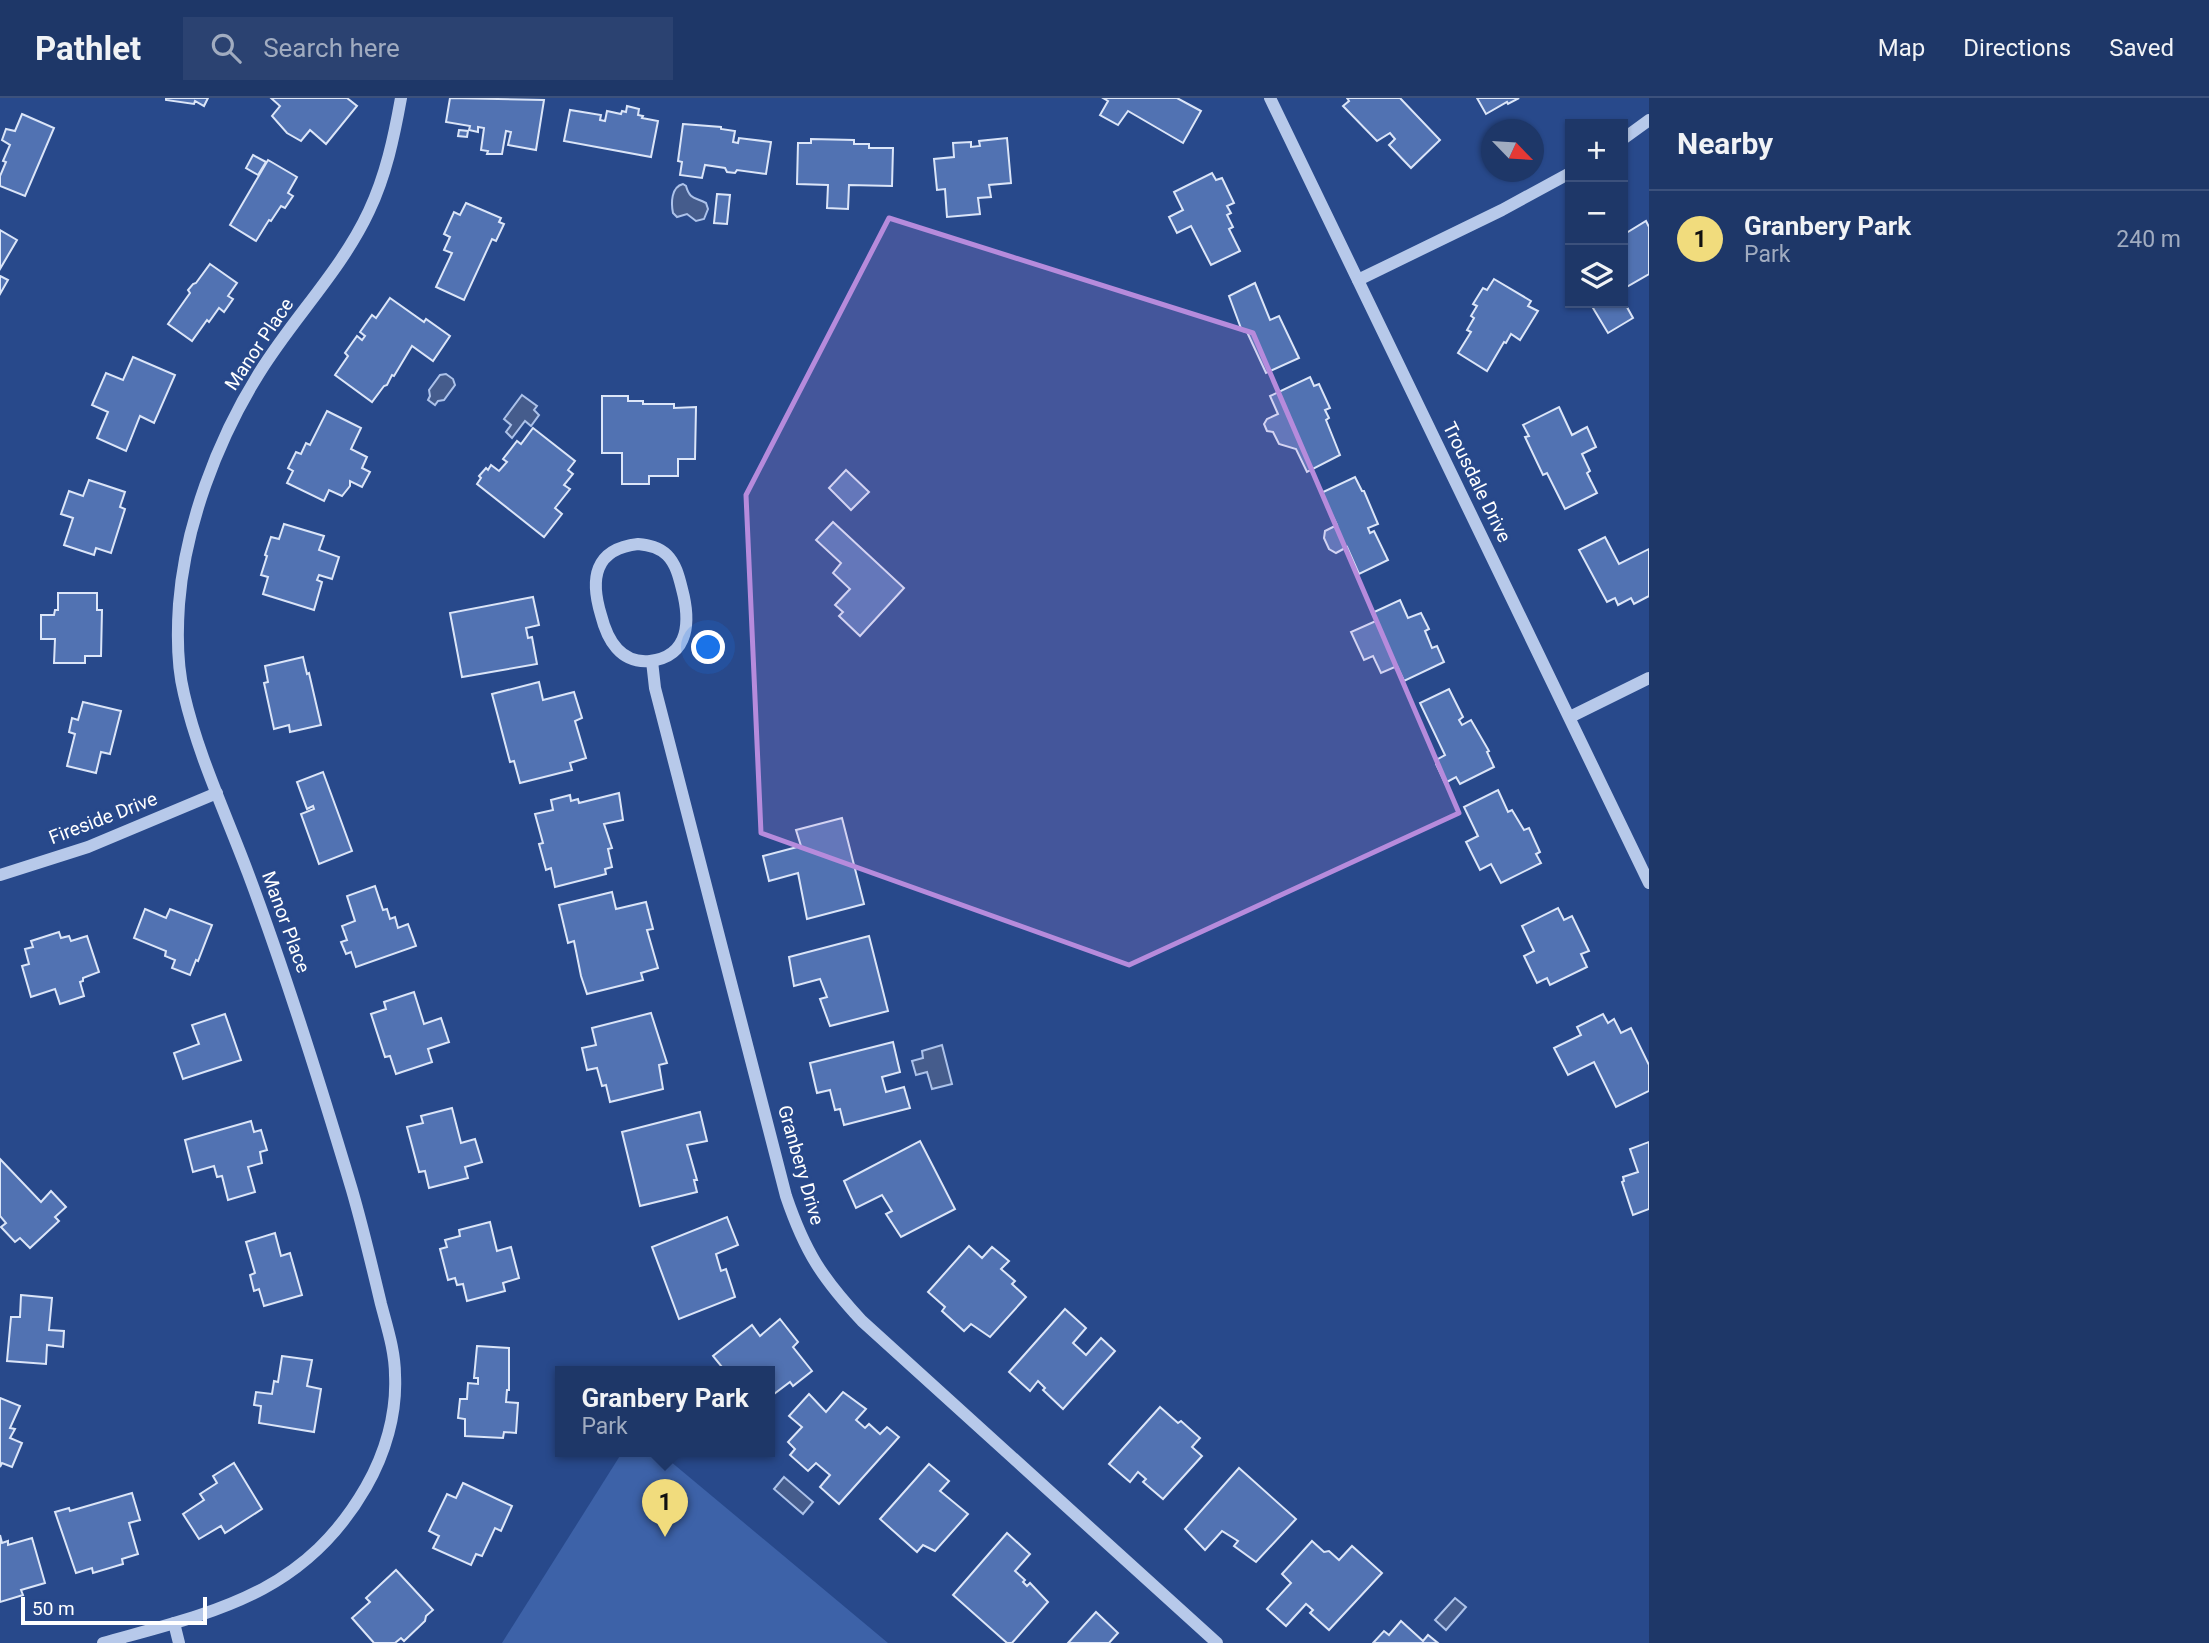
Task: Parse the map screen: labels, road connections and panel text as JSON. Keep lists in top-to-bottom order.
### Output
{
  "streets": {
    "street": [
      "Manor Place",
      "Trousdale Drive",
      "Fireside Drive",
      "Granbery Drive"
    ]
  },
  "crossings": [
    ["Manor Place", "Fireside Drive"]
  ],
  "scale_bar": "50 m",
  "north": "bottom right",
  "page": {
    "header": "Pathlet",
    "search": "Search here",
    "nav": ["Map", "Directions", "Saved"],
    "heading": "Nearby",
    "map_buttons": ["+", "−"],
    "list": [
      {
        "mark": "1",
        "name": "Granbery Park",
        "note": "Park",
        "value": "240 m"
      }
    ],
    "popup": ["Granbery Park", "Park"],
    "pins": "1",
    "scale": "50 m"
  }
}
